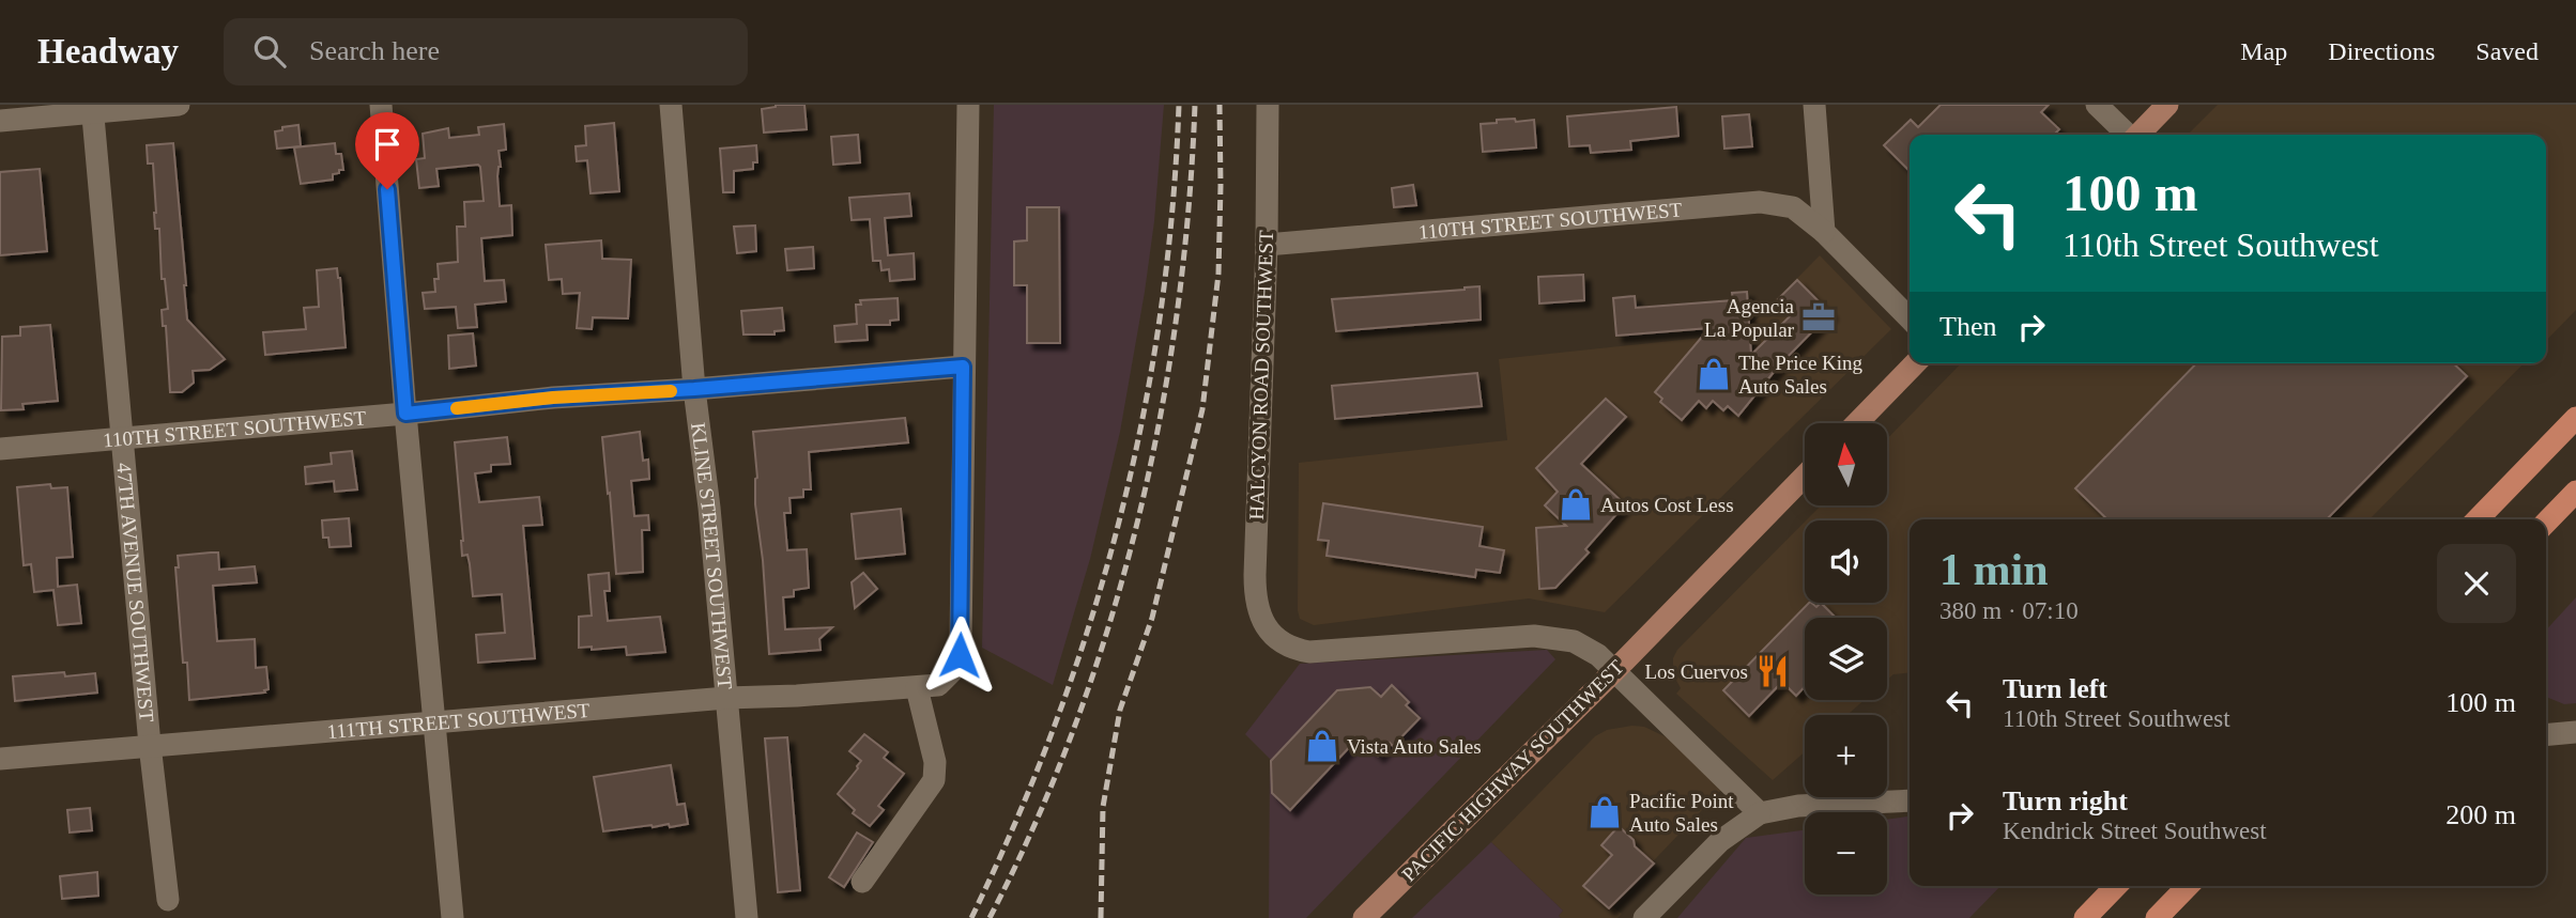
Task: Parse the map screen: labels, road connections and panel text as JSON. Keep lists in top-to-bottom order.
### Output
{
  "streets": {
    "main road": ["PACIFIC HIGHWAY SOUTHWEST"],
    "street": [
      "110TH STREET SOUTHWEST",
      "HALCYON ROAD SOUTHWEST",
      "KLINE STREET SOUTHWEST",
      "47TH AVENUE SOUTHWEST",
      "111TH STREET SOUTHWEST"
    ]
  },
  "crossings": [
    ["110TH STREET SOUTHWEST", "HALCYON ROAD SOUTHWEST"],
    ["110TH STREET SOUTHWEST", "KLINE STREET SOUTHWEST"],
    ["110TH STREET SOUTHWEST", "47TH AVENUE SOUTHWEST"],
    ["HALCYON ROAD SOUTHWEST", "PACIFIC HIGHWAY SOUTHWEST"],
    ["KLINE STREET SOUTHWEST", "111TH STREET SOUTHWEST"],
    ["47TH AVENUE SOUTHWEST", "111TH STREET SOUTHWEST"]
  ],
  "places": {
    "office": ["Agencia La Popular"],
    "shop": [
      "The Price King Auto Sales",
      "Autos Cost Less",
      "Vista Auto Sales",
      "Pacific Point Auto Sales"
    ],
    "restaurant": ["Los Cuervos"]
  },
  "north": "top",
  "page": {
    "header": "Headway",
    "search": "Search here",
    "nav": ["Map", "Directions", "Saved"],
    "turn": ["100 m", "110th Street Southwest"],
    "then": "Then",
    "map_buttons": ["+", "−"],
    "heading": ["1 min", "380 m · 07:10"],
    "list": [
      {
        "name": "Turn left",
        "note": "110th Street Southwest",
        "value": "100 m"
      },
      {
        "name": "Turn right",
        "note": "Kendrick Street Southwest",
        "value": "200 m"
      }
    ]
  }
}
